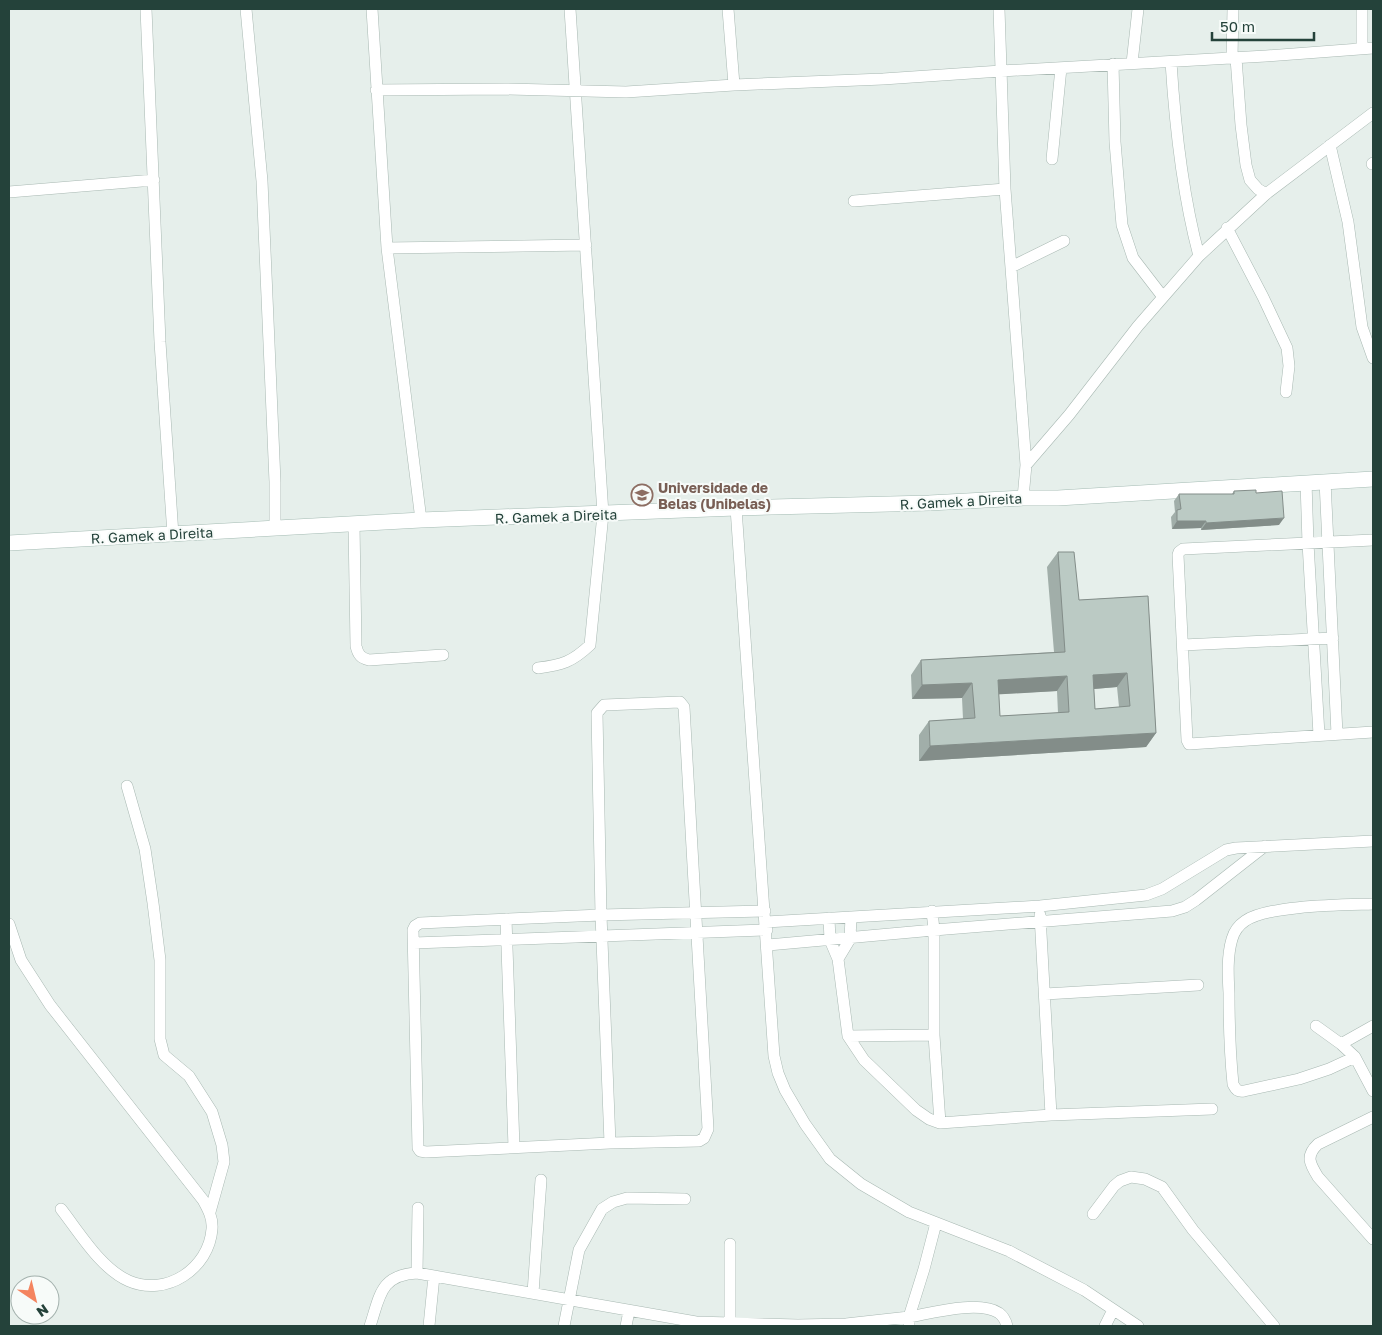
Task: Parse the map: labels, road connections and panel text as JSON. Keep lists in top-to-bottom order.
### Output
{
  "streets": {
    "main road": ["R. Gamek a Direita"]
  },
  "places": {
    "school or university": ["Universidade de Belas (Unibelas)"]
  },
  "scale_bar": "50 m",
  "north": "bottom right"
}
